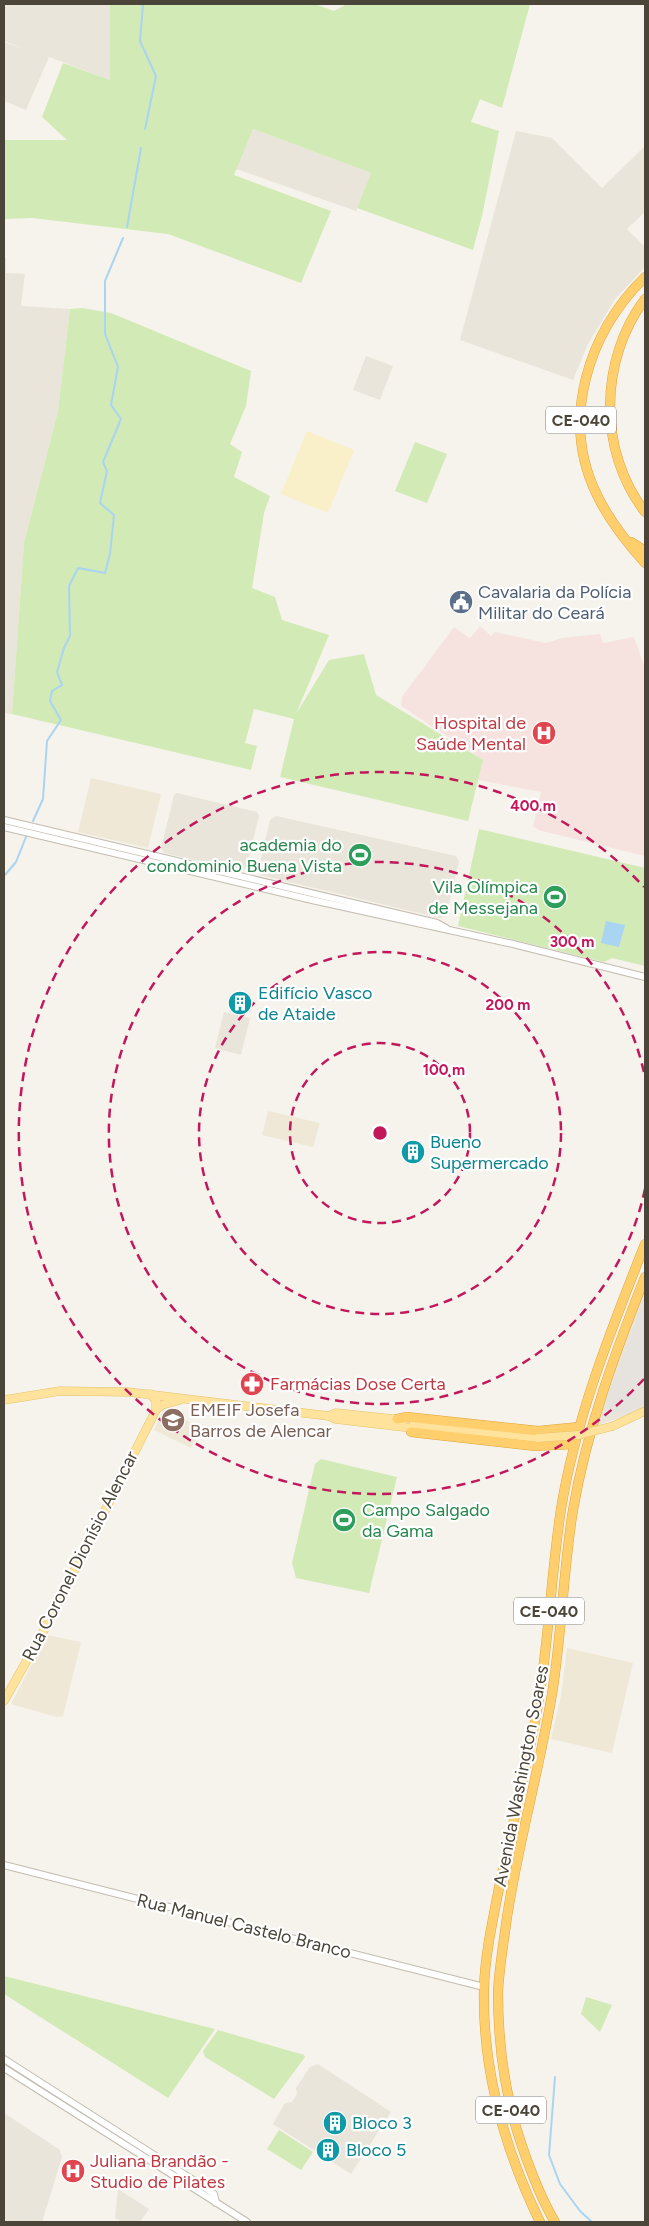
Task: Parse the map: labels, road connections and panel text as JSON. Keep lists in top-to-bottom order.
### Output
{
  "streets": {
    "highway": ["CE-040", "Avenida Washington Soares"],
    "main road": ["Rua Coronel Dionísio Alencar"],
    "street": ["Rua Manuel Castelo Branco"]
  },
  "crossings": [
    ["Avenida Washington Soares", "Rua Manuel Castelo Branco"]
  ],
  "places": {
    "public building": ["Cavalaria da Polícia Militar do Ceará"],
    "hospital": ["Hospital de Saúde Mental", "Juliana Brandão - Studio de Pilates"],
    "sports": ["academia do condominio Buena Vista", "Vila Olímpica de Messejana", "Campo Salgado da Gama"],
    "building": [
      "Edifício Vasco de Ataide",
      "Bueno Supermercado",
      "Bloco 3",
      "Bloco 5"
    ],
    "pharmacy": ["Farmácias Dose Certa"],
    "school or university": ["EMEIF Josefa Barros de Alencar"]
  },
  "rings": [
    "400 m",
    "300 m",
    "200 m",
    "100 m"
  ]
}
